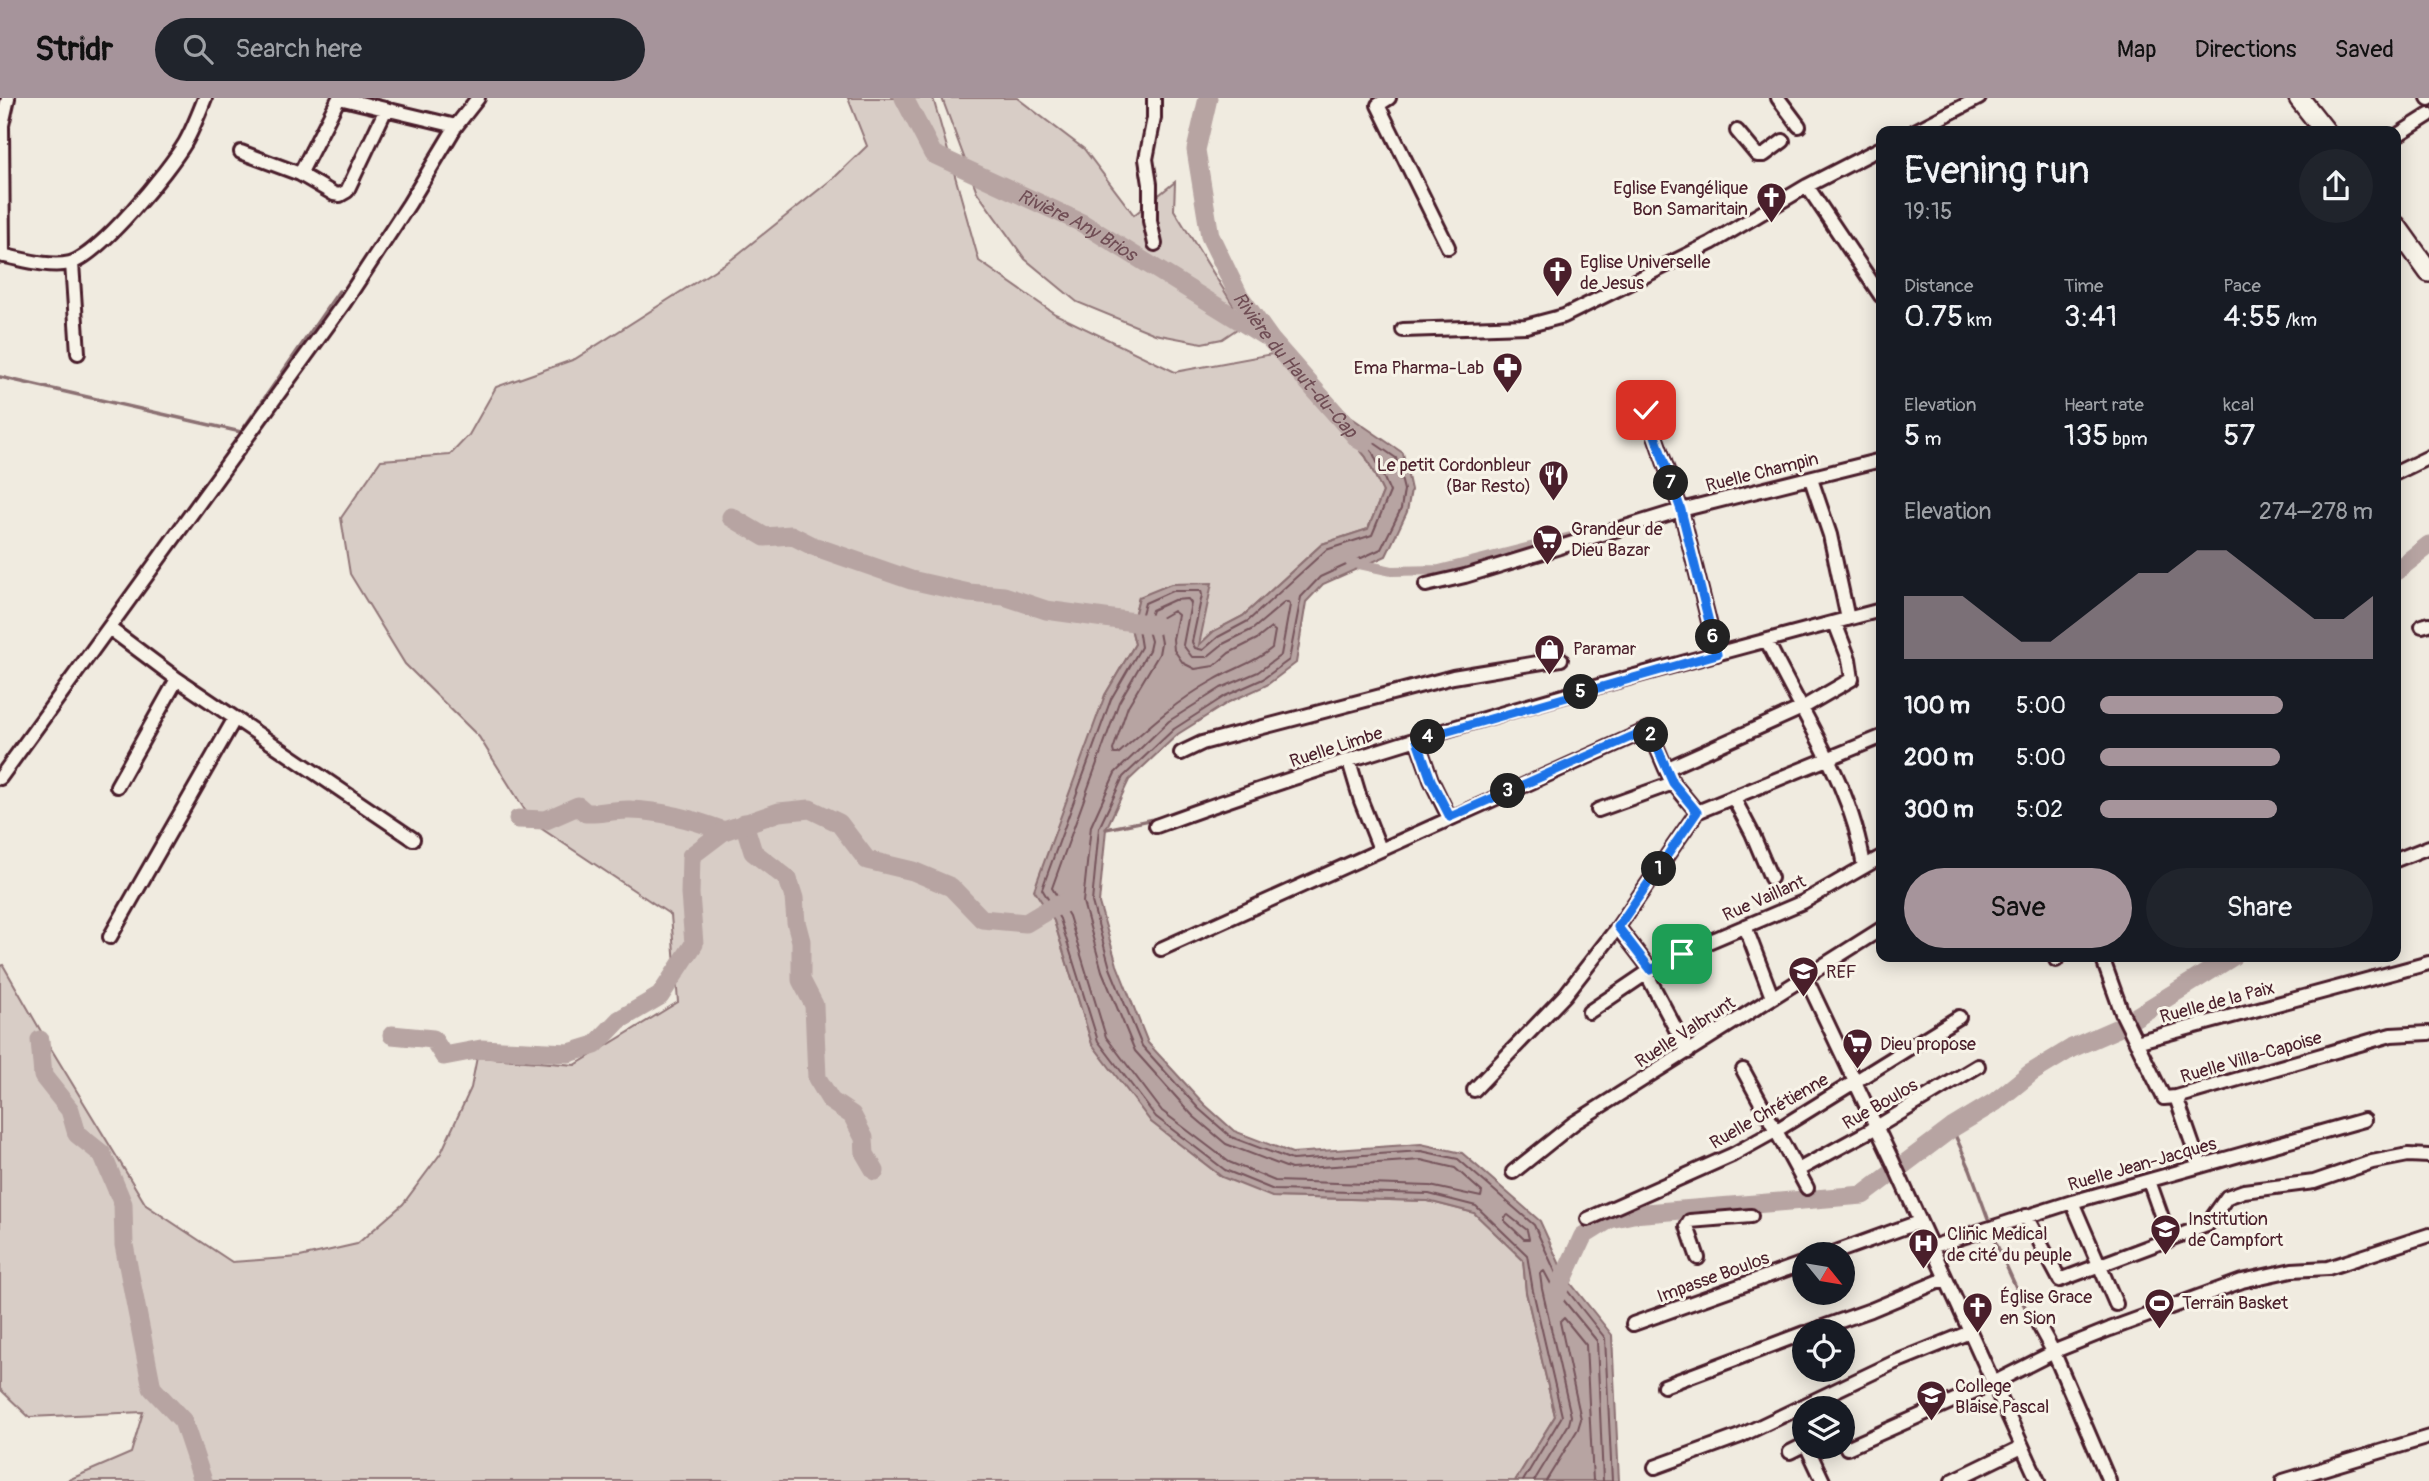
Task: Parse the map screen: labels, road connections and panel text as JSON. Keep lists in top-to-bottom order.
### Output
{
  "streets": {
    "street": [
      "Ruelle Champin",
      "Ruelle Limbe",
      "Rue Vaillant",
      "Ruelle de la Paix",
      "Ruelle Valbrunt",
      "Ruelle Villa-Capoise",
      "Rue Boulos",
      "Ruelle Chrétienne",
      "Ruelle Jean-Jacques",
      "Impasse Boulos"
    ]
  },
  "crossings": [
    ["Ruelle de la Paix", "Ruelle Villa-Capoise"]
  ],
  "water": ["Rivière Any Brios", "Rivière du Haut-du-Cap"],
  "places": {
    "church": ["Eglise Evangélique Bon Samaritain", "Eglise Universelle de Jesus", "Église Grace en Sion"],
    "pharmacy": ["Ema Pharma-Lab"],
    "restaurant": ["Le petit Cordonbleur (Bar Resto)"],
    "supermarket": ["Grandeur de Dieu Bazar", "Dieu propose"],
    "shop": ["Paramar"],
    "school or university": ["REF", "Institution de Campfort", "College Blaise Pascal"],
    "hospital": ["Clinic Medical de cité du peuple"],
    "sports": ["Terrain Basket"]
  },
  "north": "bottom right",
  "page": {
    "header": "Stridr",
    "search": "Search here",
    "nav": ["Map", "Directions", "Saved"],
    "heading": ["Evening run", "19:15"],
    "stats": [
      ["Distance", "0.75 km"],
      ["Time", "3:41"],
      ["Pace", "4:55 /km"],
      ["Elevation", "5 m"],
      ["Heart rate", "135 bpm"],
      ["kcal", "57"]
    ],
    "pins": [
      "7",
      "6",
      "5",
      "2",
      "4",
      "3",
      "1"
    ],
    "chart": ["Elevation", "274–278 m"],
    "list": [
      {
        "name": "100 m",
        "note": "5:00"
      },
      {
        "name": "200 m",
        "note": "5:00"
      },
      {
        "name": "300 m",
        "note": "5:02"
      }
    ],
    "buttons": ["Save", "Share"]
  }
}
